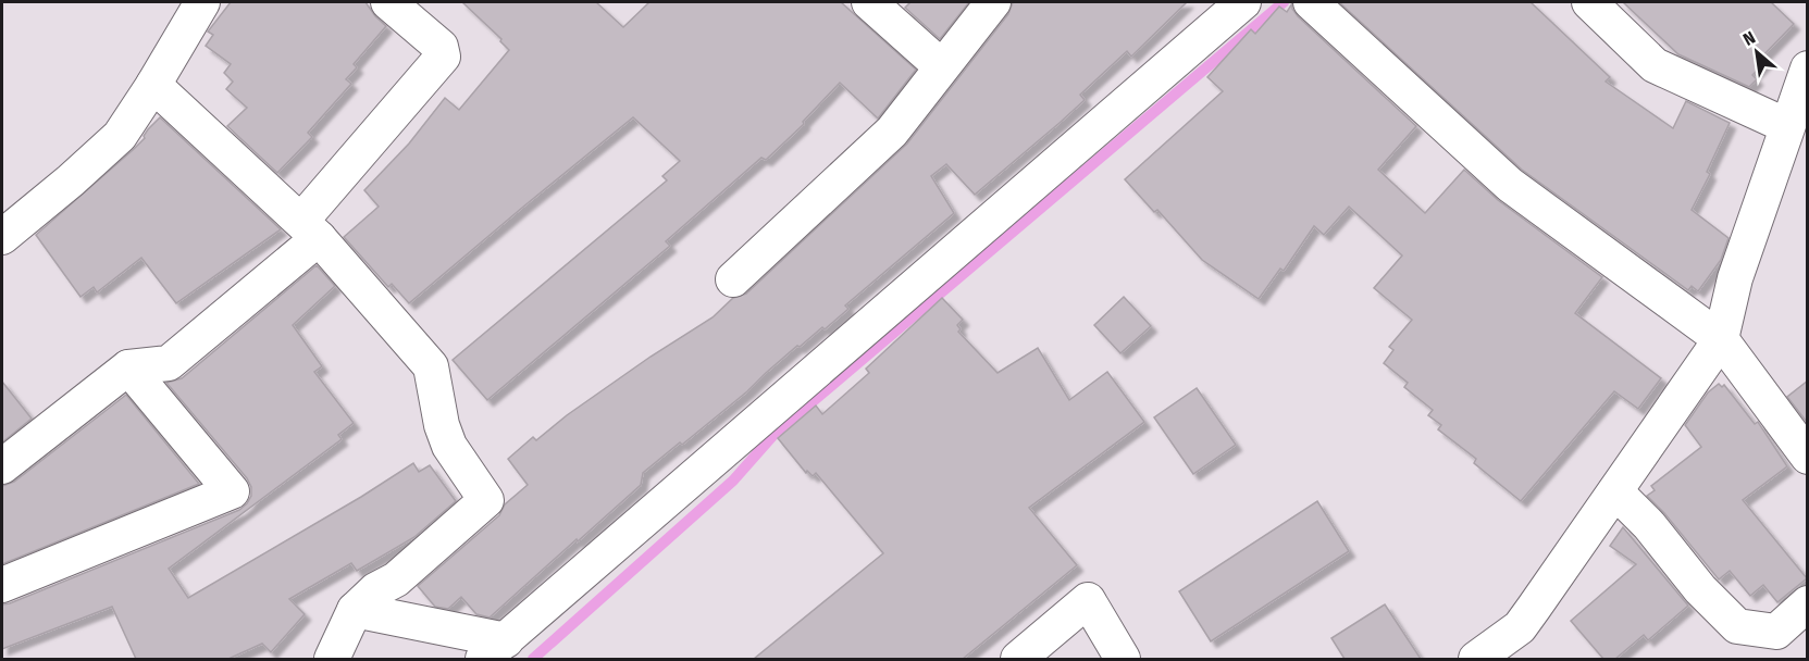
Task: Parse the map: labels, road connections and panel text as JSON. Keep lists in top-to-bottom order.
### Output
{
  "north": "top left"
}
